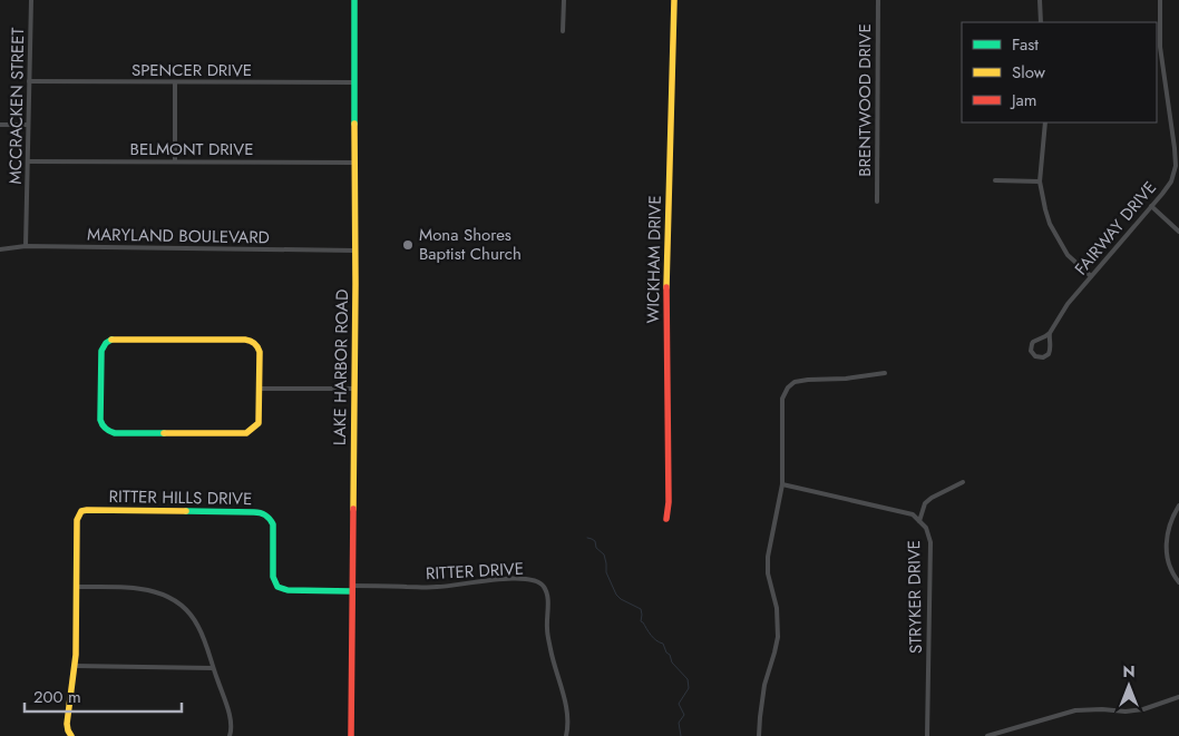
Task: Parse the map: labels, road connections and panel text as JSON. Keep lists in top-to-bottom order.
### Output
{
  "streets": {
    "street": [
      "SPENCER DRIVE",
      "BRENTWOOD DRIVE",
      "MCCRACKEN STREET",
      "BELMONT DRIVE",
      "FAIRWAY DRIVE",
      "MARYLAND BOULEVARD",
      "WICKHAM DRIVE",
      "LAKE HARBOR ROAD",
      "RITTER HILLS DRIVE",
      "RITTER DRIVE",
      "STRYKER DRIVE"
    ]
  },
  "crossings": [
    ["SPENCER DRIVE", "MCCRACKEN STREET"],
    ["SPENCER DRIVE", "LAKE HARBOR ROAD"],
    ["MCCRACKEN STREET", "BELMONT DRIVE"],
    ["MCCRACKEN STREET", "MARYLAND BOULEVARD"],
    ["BELMONT DRIVE", "LAKE HARBOR ROAD"],
    ["MARYLAND BOULEVARD", "LAKE HARBOR ROAD"],
    ["LAKE HARBOR ROAD", "RITTER HILLS DRIVE"],
    ["LAKE HARBOR ROAD", "RITTER DRIVE"],
    ["RITTER HILLS DRIVE", "RITTER DRIVE"]
  ],
  "places": ["Mona Shores Baptist Church"],
  "legend": ["Fast", "Slow", "Jam"],
  "scale_bar": "200 m",
  "north": "top"
}
